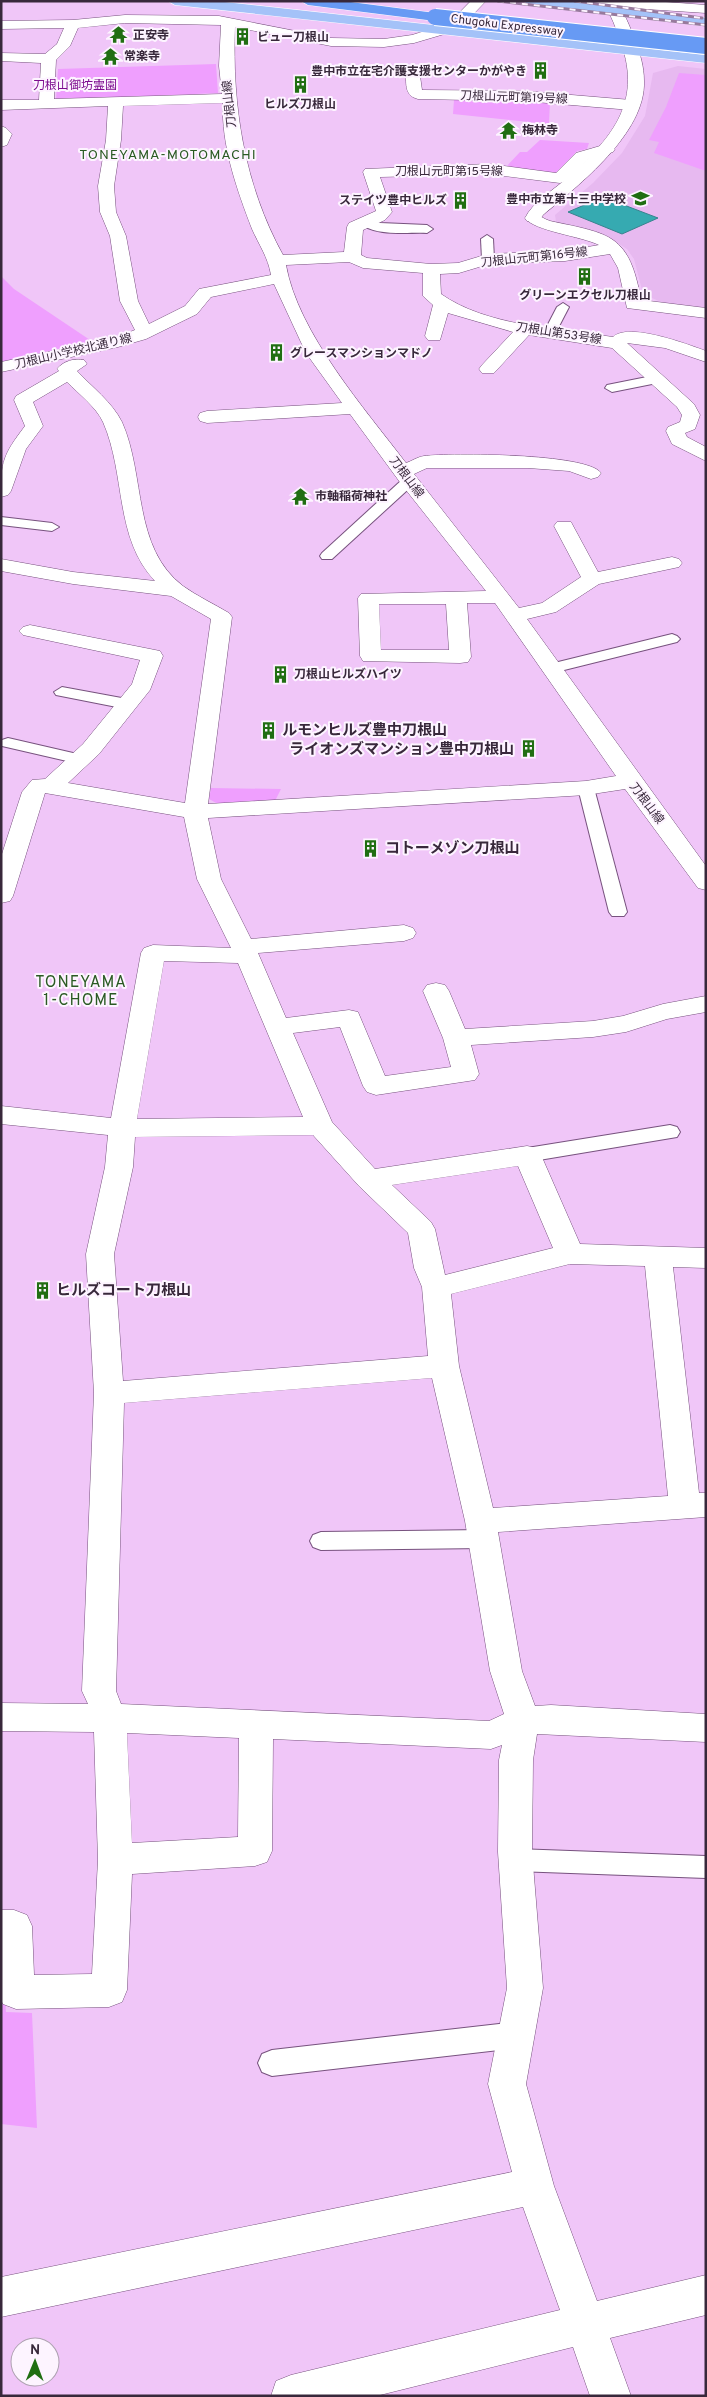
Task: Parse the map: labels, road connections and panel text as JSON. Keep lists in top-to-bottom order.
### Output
{
  "streets": {
    "highway": ["Chugoku Expressway"],
    "street": [
      "刀根山元町第19号線",
      "刀根山線",
      "刀根山元町第15号線",
      "刀根山元町第16号線",
      "刀根山第53号線",
      "刀根山小学校北通り線"
    ]
  },
  "crossings": [
    ["刀根山線", "刀根山元町第16号線"],
    ["刀根山線", "刀根山小学校北通り線"],
    ["刀根山元町第16号線", "刀根山小学校北通り線"]
  ],
  "districts": ["TONEYAMA-MOTOMACHI", "TONEYAMA 1-CHOME"],
  "parks": ["刀根山御坊霊園"],
  "places": {
    "temple": [
      "正安寺",
      "常楽寺",
      "梅林寺",
      "市軸稲荷神社"
    ],
    "building": [
      "ビュー刀根山",
      "豊中市立在宅介護支援センターかがやき",
      "ヒルズ刀根山",
      "ステイツ豊中ヒルズ",
      "グリーンエクセル刀根山",
      "グレースマンションマドノ",
      "刀根山ヒルズハイツ",
      "ルモンヒルズ豊中刀根山",
      "ライオンズマンション豊中刀根山",
      "コトーメゾン刀根山",
      "ヒルズコート刀根山"
    ],
    "school or university": ["豊中市立第十三中学校"]
  },
  "north": "top"
}
